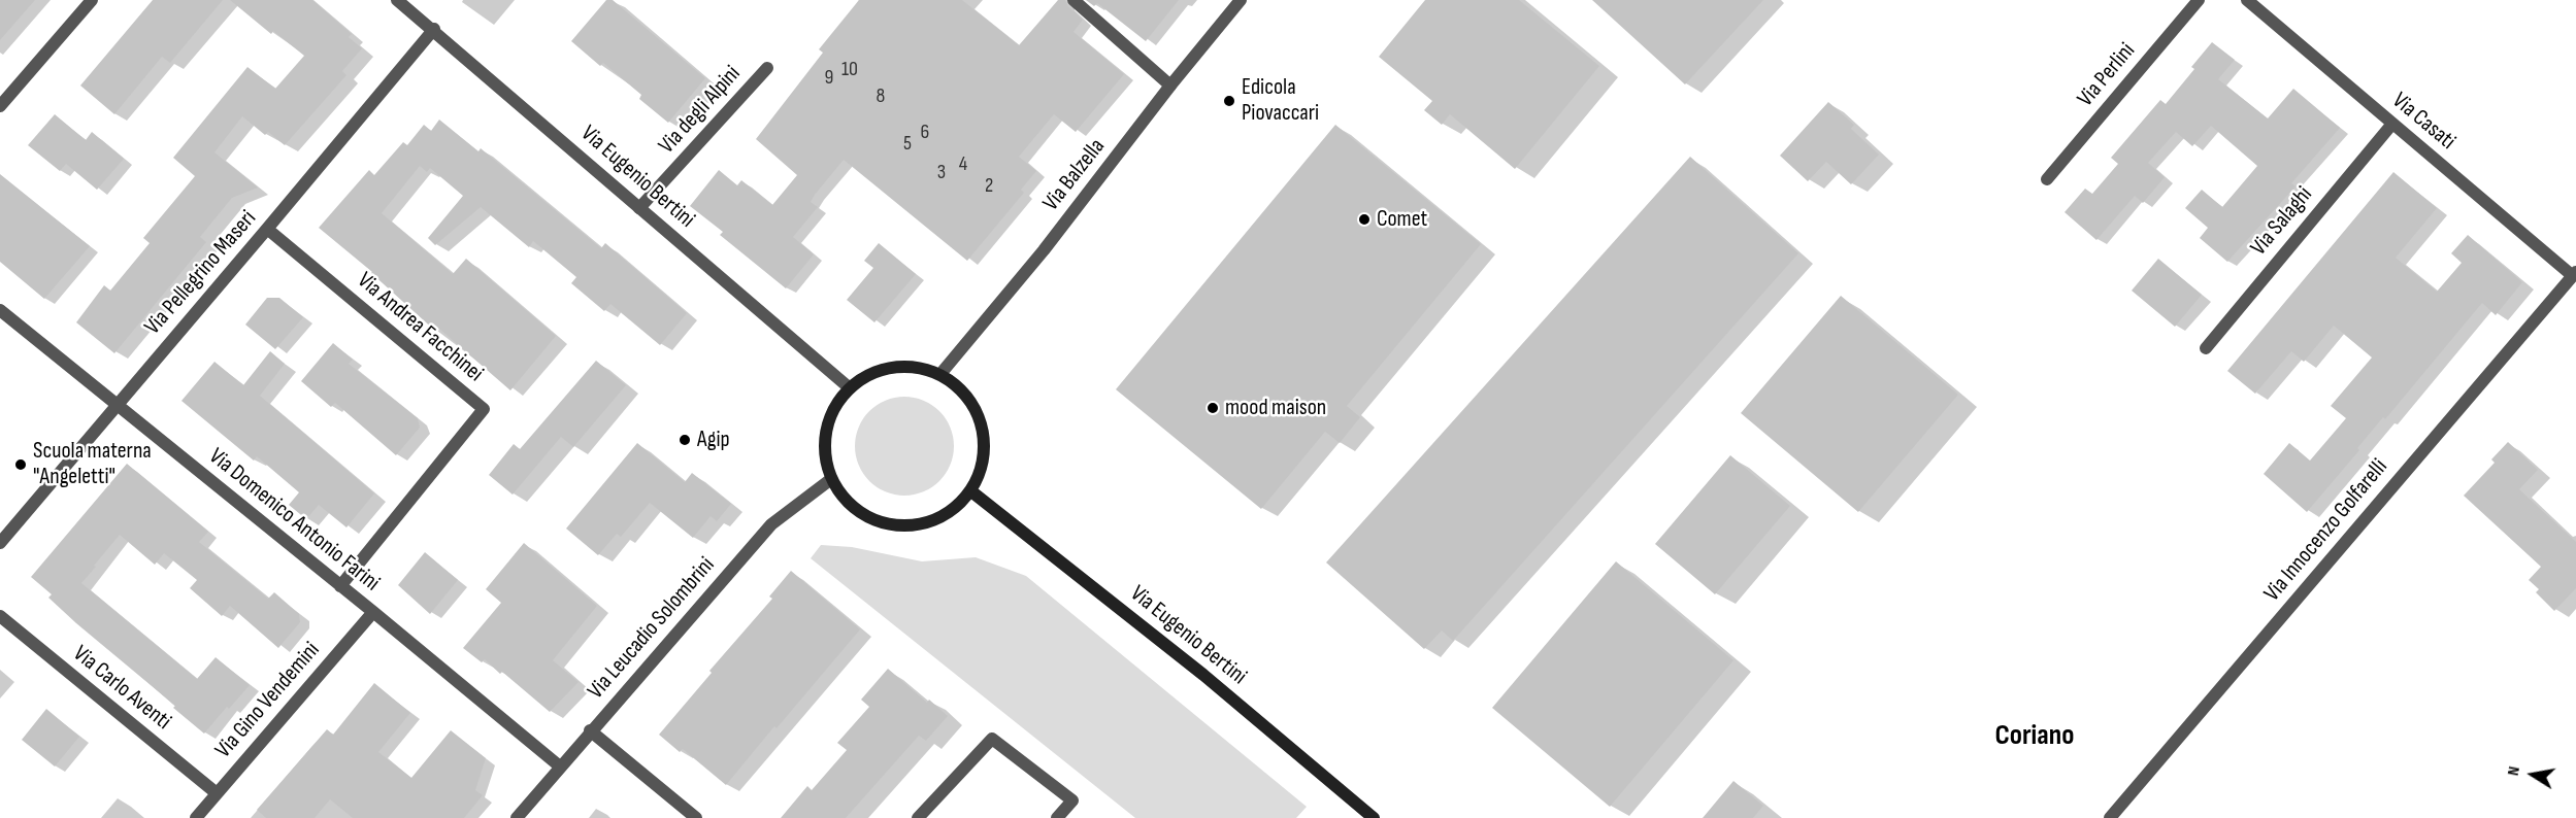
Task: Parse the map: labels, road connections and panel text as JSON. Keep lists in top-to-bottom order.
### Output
{
  "streets": {
    "main road": ["Via Eugenio Bertini"],
    "street": [
      "Via Perlini",
      "Via degli Alpini",
      "Via Casati",
      "Via Balzella",
      "Via Salaghi",
      "Via Pellegrino Maseri",
      "Via Andrea Facchinei",
      "Via Domenico Antonio Farini",
      "Via Innocenzo Golfarelli",
      "Via Leucadio Solombrini",
      "Via Carlo Aventi",
      "Via Gino Vendemini"
    ]
  },
  "crossings": [
    ["Via degli Alpini", "Via Eugenio Bertini"],
    ["Via Casati", "Via Salaghi"],
    ["Via Casati", "Via Innocenzo Golfarelli"],
    ["Via Balzella", "Via Eugenio Bertini"],
    ["Via Balzella", "Via Leucadio Solombrini"],
    ["Via Eugenio Bertini", "Via Pellegrino Maseri"],
    ["Via Eugenio Bertini", "Via Leucadio Solombrini"],
    ["Via Pellegrino Maseri", "Via Andrea Facchinei"],
    ["Via Pellegrino Maseri", "Via Domenico Antonio Farini"],
    ["Via Andrea Facchinei", "Via Domenico Antonio Farini"],
    ["Via Domenico Antonio Farini", "Via Leucadio Solombrini"],
    ["Via Domenico Antonio Farini", "Via Gino Vendemini"],
    ["Via Carlo Aventi", "Via Gino Vendemini"]
  ],
  "districts": ["Coriano"],
  "places": [
    "Edicola Piovaccari",
    "Comet",
    "mood maison",
    "Agip",
    "Scuola materna \"Angeletti\""
  ],
  "house_numbers": [
    "10",
    "9",
    "8",
    "6",
    "5",
    "4",
    "3",
    "2"
  ],
  "north": "left"
}
